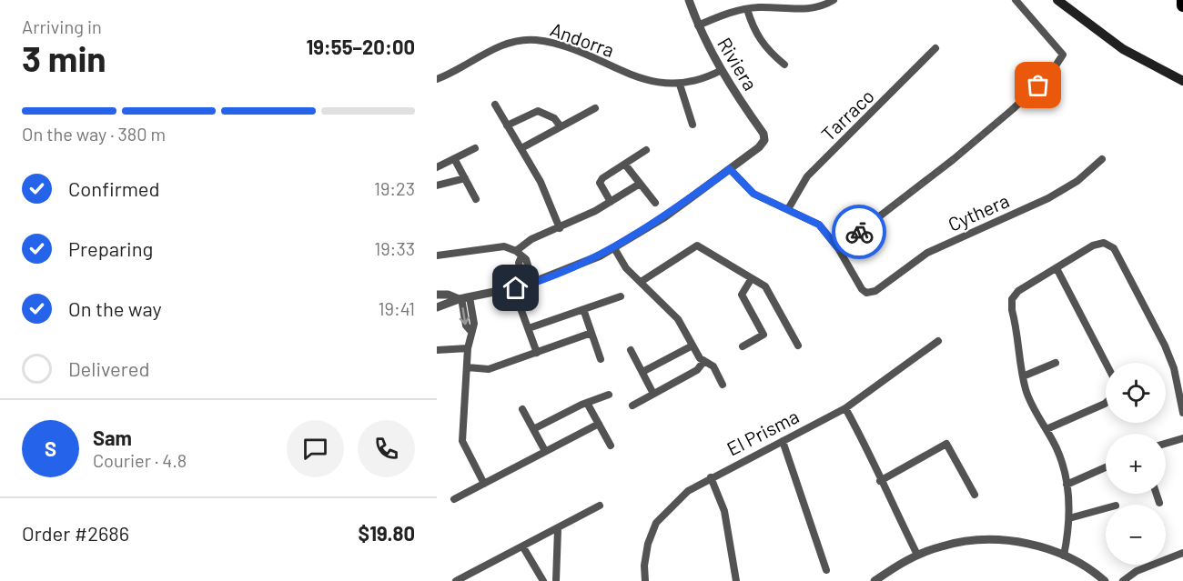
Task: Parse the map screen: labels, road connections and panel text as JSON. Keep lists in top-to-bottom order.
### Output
{
  "streets": {
    "street": [
      "Andorra",
      "Riviera",
      "Tarraco",
      "Cythera",
      "El Prisma"
    ]
  },
  "crossings": [
    ["Andorra", "Riviera"]
  ],
  "page": {
    "heading": ["3 min", "Arriving in", "19:55–20:00"],
    "panel": [
      "Sam",
      "Courier · 4.8",
      "Order #2686",
      "$19.80"
    ],
    "bar": "On the way · 380 m",
    "list": [
      ["Confirmed", "19:23"],
      ["Preparing", "19:33"],
      ["On the way", "19:41"],
      "Delivered"
    ],
    "map_buttons": ["+", "−"],
    "round": "S"
  }
}
